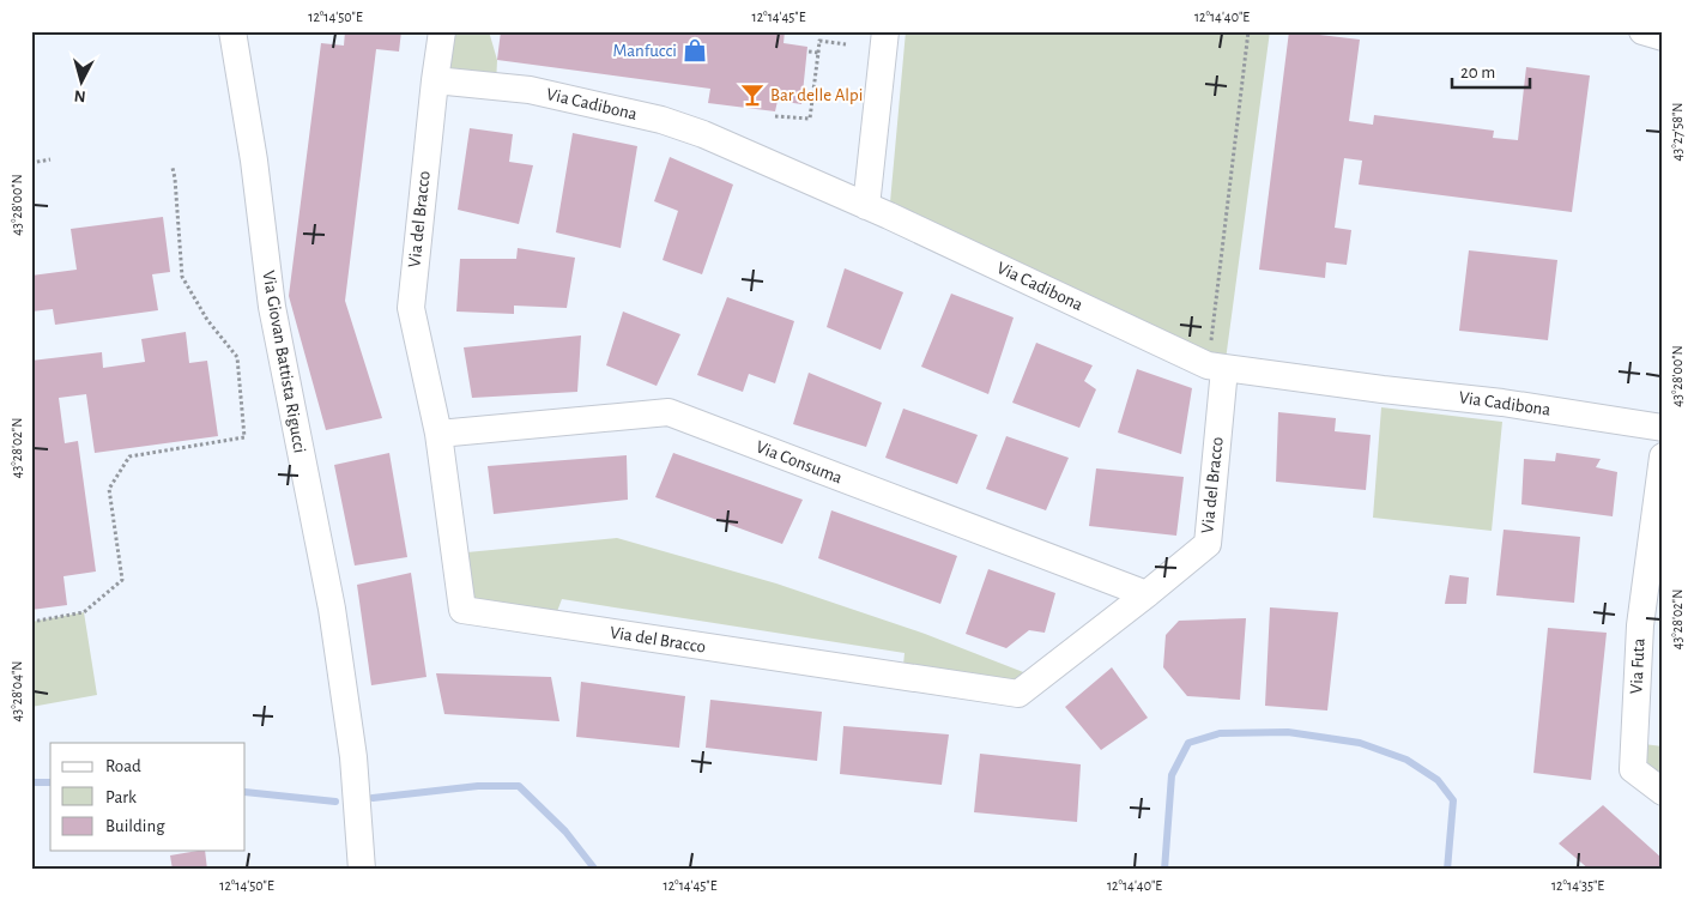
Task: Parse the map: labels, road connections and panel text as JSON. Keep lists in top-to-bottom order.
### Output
{
  "streets": {
    "street": [
      "Via Cadibona",
      "Via del Bracco",
      "Via Giovan Battista Rigucci",
      "Via Consuma",
      "Via Futa"
    ]
  },
  "crossings": [
    ["Via Cadibona", "Via del Bracco"],
    ["Via del Bracco", "Via Consuma"]
  ],
  "places": {
    "shop": ["Manfucci"],
    "bar": ["Bar delle Alpi"]
  },
  "legend": ["Road", "Park", "Building"],
  "scale_bar": "20 m",
  "north": "bottom",
  "coordinates": [
    "12°14'50\"E",
    "12°14'45\"E",
    "12°14'40\"E",
    "43°27'58\"N",
    "43°28'00\"N",
    "43°28'02\"N",
    "43°28'04\"N",
    "12°14'35\"E"
  ]
}
